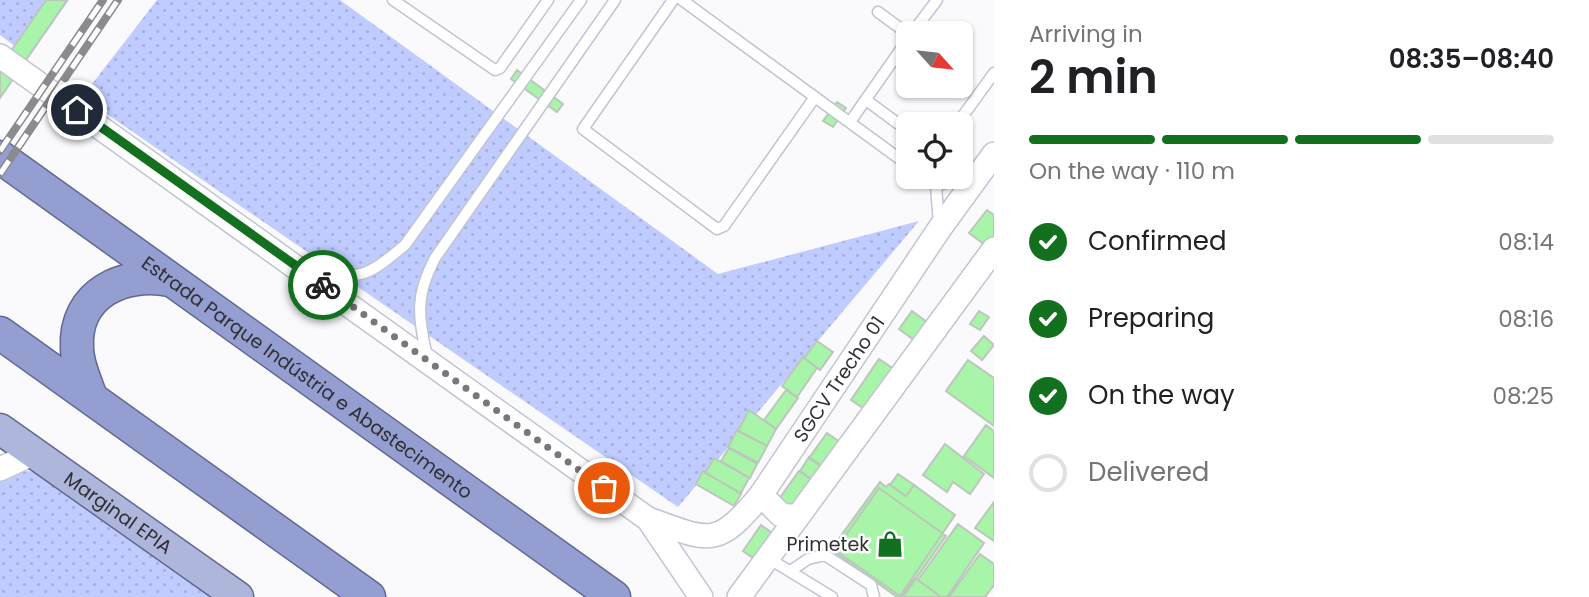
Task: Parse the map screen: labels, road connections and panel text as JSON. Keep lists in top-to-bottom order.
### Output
{
  "streets": {
    "highway": ["Estrada Parque Indústria e Abastecimento"],
    "main road": ["Marginal EPIA"],
    "street": ["SGCV Trecho 01"]
  },
  "places": {
    "shop": ["Primetek"]
  },
  "north": "bottom right",
  "page": {
    "heading": ["2 min", "Arriving in", "08:35–08:40"],
    "bar": "On the way · 110 m",
    "list": [
      ["Confirmed", "08:14"],
      ["Preparing", "08:16"],
      ["On the way", "08:25"],
      "Delivered"
    ]
  }
}
